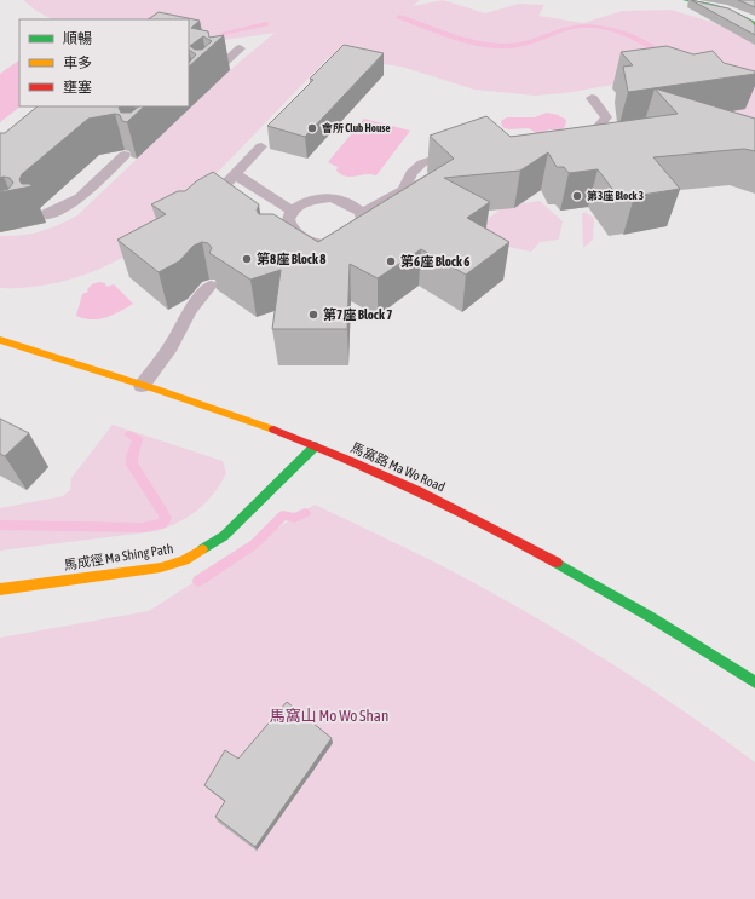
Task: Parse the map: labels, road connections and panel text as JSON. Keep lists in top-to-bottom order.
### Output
{
  "streets": {
    "street": ["馬窩路 Ma Wo Road", "馬成徑 Ma Shing Path"]
  },
  "crossings": [
    ["馬窩路 Ma Wo Road", "馬成徑 Ma Shing Path"]
  ],
  "parks": ["馬窩山 Mo Wo Shan"],
  "places": [
    "會所 Club House",
    "第3座 Block 3",
    "第8座 Block 8",
    "第6座 Block 6",
    "第7座 Block 7"
  ],
  "legend": ["順暢", "車多", "壅塞"]
}
